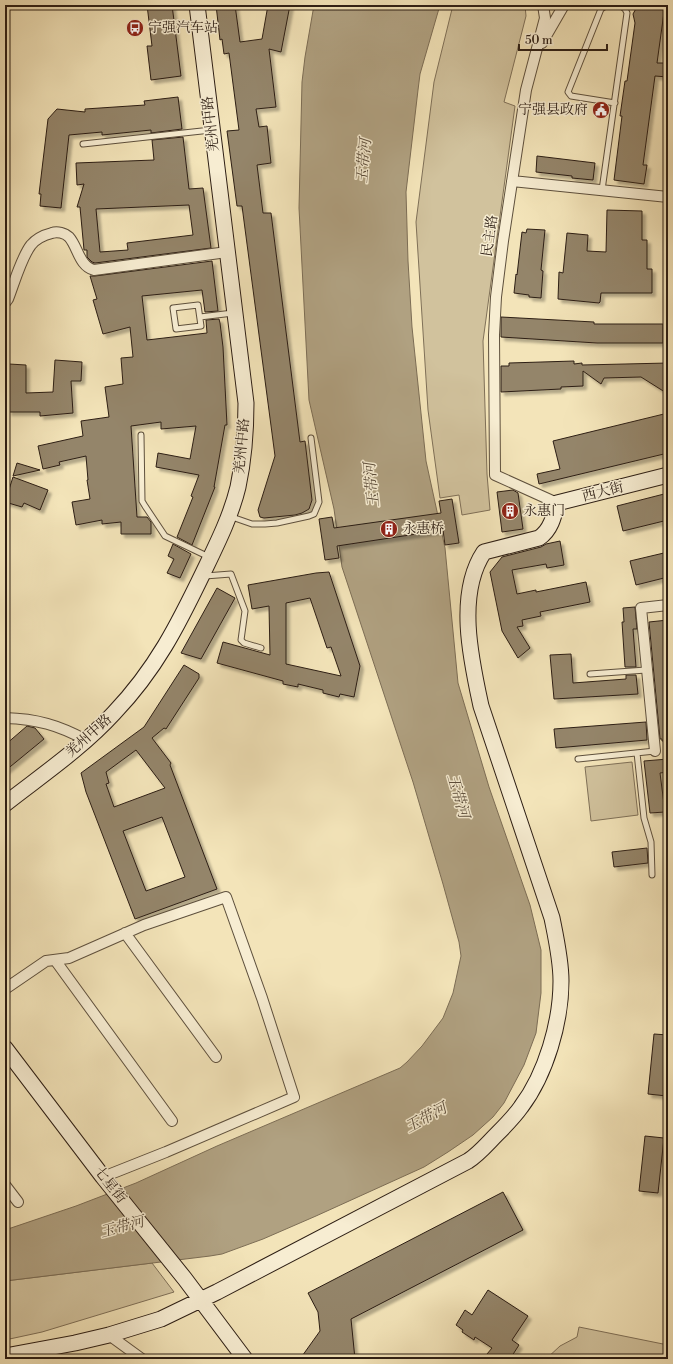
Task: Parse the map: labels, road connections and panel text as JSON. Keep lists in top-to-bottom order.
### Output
{
  "streets": {
    "street": [
      "羌州中路",
      "民主路",
      "西大街",
      "七星街"
    ]
  },
  "crossings": [
    ["民主路", "西大街"]
  ],
  "water": ["玉带河"],
  "places": {
    "bus stop": ["宁强汽车站"],
    "public building": ["宁强县政府"],
    "building": ["永惠门", "永惠桥"]
  },
  "scale_bar": "50 m"
}
